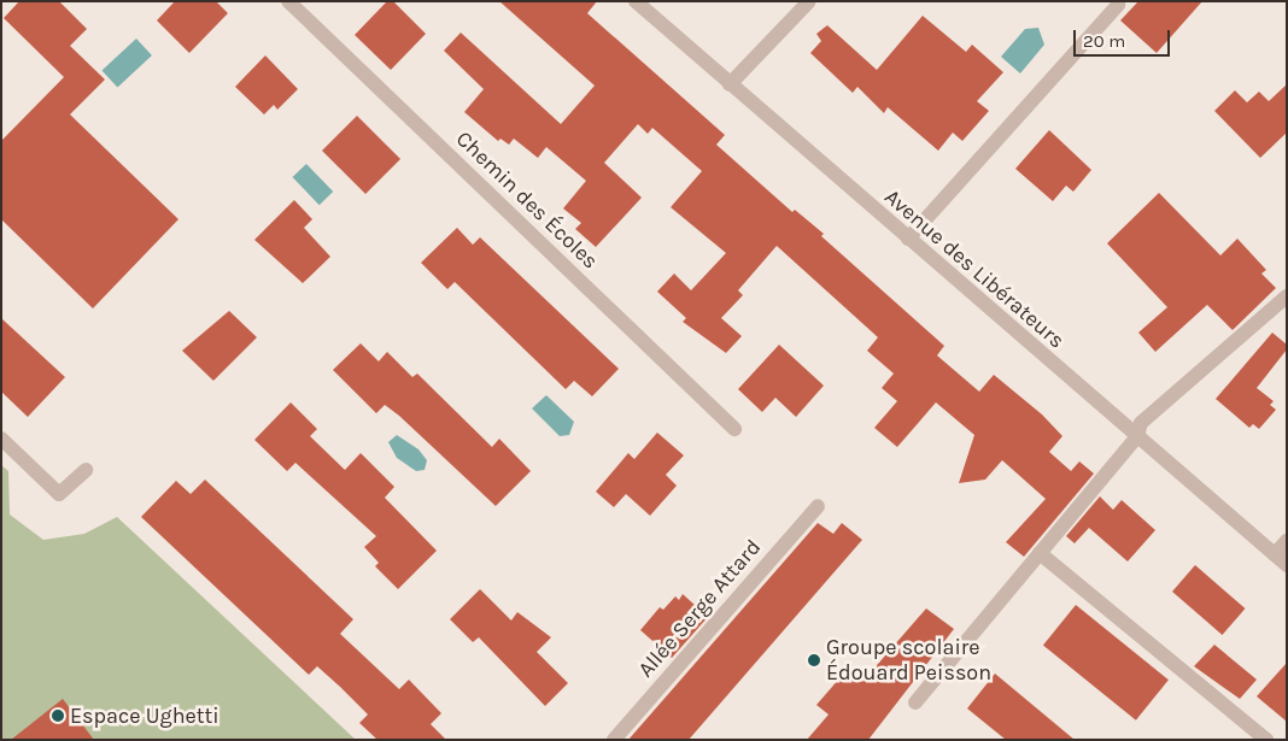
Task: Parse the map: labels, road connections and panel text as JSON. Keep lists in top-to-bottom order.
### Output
{
  "streets": {
    "street": ["Chemin des Écoles", "Avenue des Libérateurs", "Allée Serge Attard"]
  },
  "places": ["Groupe scolaire Édouard Peisson", "Espace Ughetti"],
  "scale_bar": "20 m"
}
